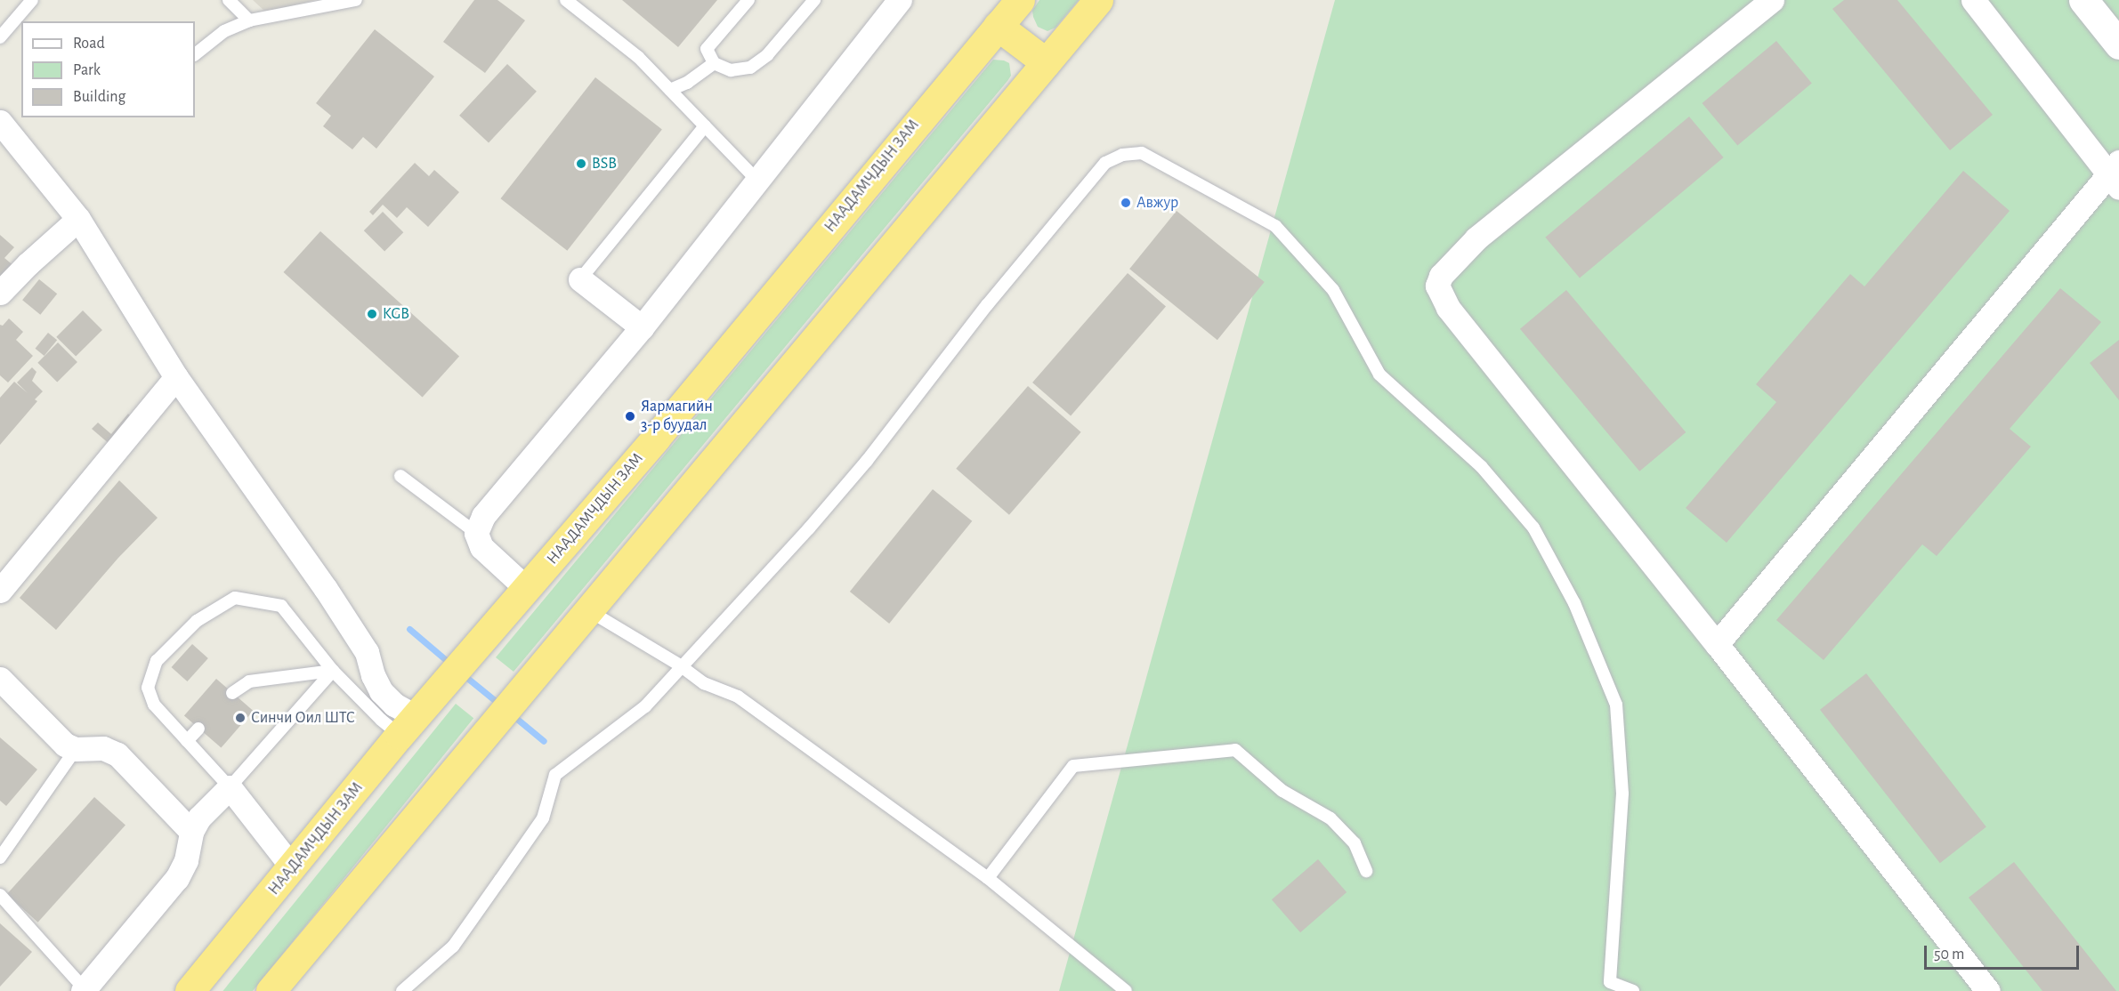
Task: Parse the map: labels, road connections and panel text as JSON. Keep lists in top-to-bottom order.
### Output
{
  "streets": {
    "highway": ["НААДАМЧДЫН ЗАМ"]
  },
  "places": [
    "BSB",
    "Авжур",
    "KGB",
    "Яармагийн 3-р буудал",
    "Синчи Оил ШТС"
  ],
  "legend": ["Road", "Park", "Building"],
  "scale_bar": "50 m"
}
